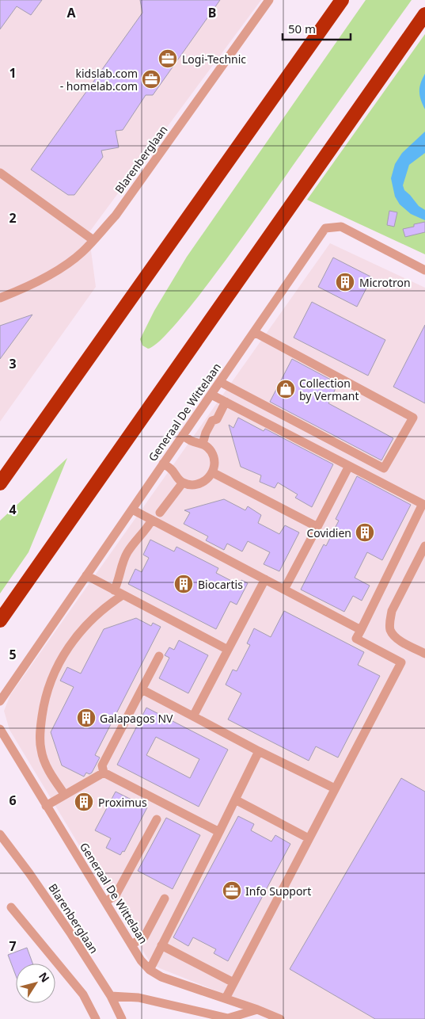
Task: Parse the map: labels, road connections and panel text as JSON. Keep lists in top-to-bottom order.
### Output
{
  "streets": {
    "street": ["Blarenberglaan", "Generaal De Wittelaan"]
  },
  "places": {
    "office": ["Logi-Technic", "kidslab.com - homelab.com", "Info Support"],
    "building": [
      "Microtron",
      "Covidien",
      "Biocartis",
      "Galapagos NV",
      "Proximus"
    ],
    "shop": ["Collection by Vermant"]
  },
  "scale_bar": "50 m",
  "north": "top right",
  "grid": {
    "columns": ["A", "B"],
    "rows": [
      "1",
      "2",
      "3",
      "4",
      "5",
      "6",
      "7"
    ]
  }
}
